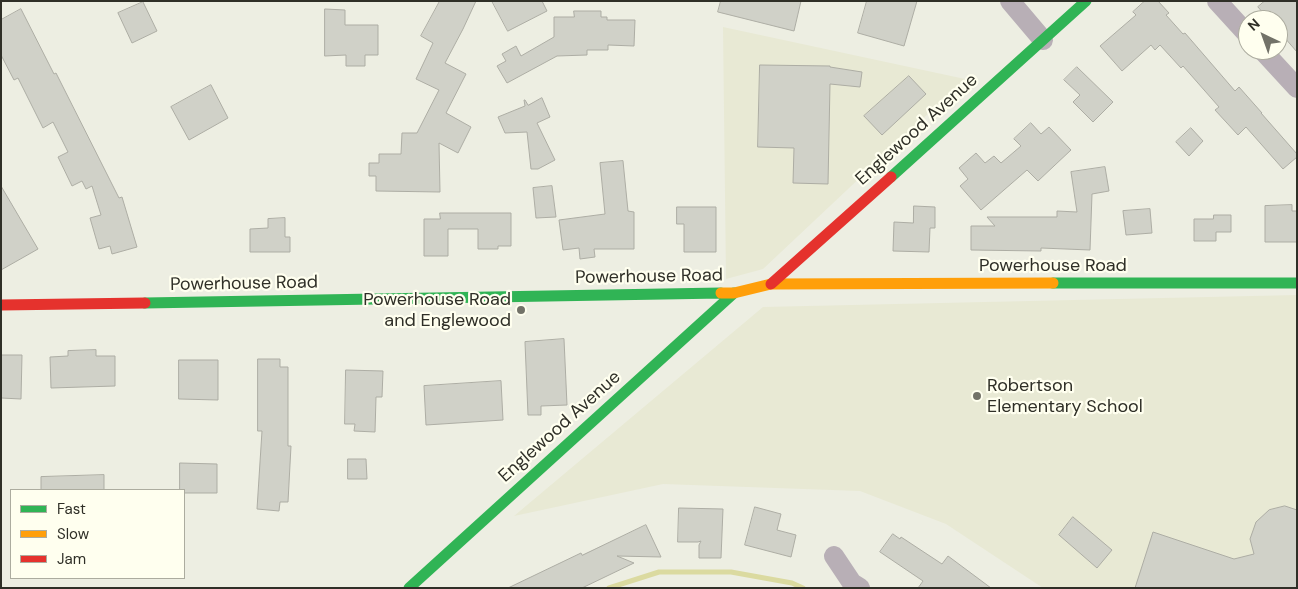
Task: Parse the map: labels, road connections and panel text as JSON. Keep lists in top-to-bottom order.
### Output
{
  "streets": {
    "street": ["Englewood Avenue", "Powerhouse Road"]
  },
  "crossings": [
    ["Englewood Avenue", "Powerhouse Road"]
  ],
  "places": ["Powerhouse Road and Englewood", "Robertson Elementary School"],
  "legend": ["Fast", "Slow", "Jam"],
  "north": "top left"
}
